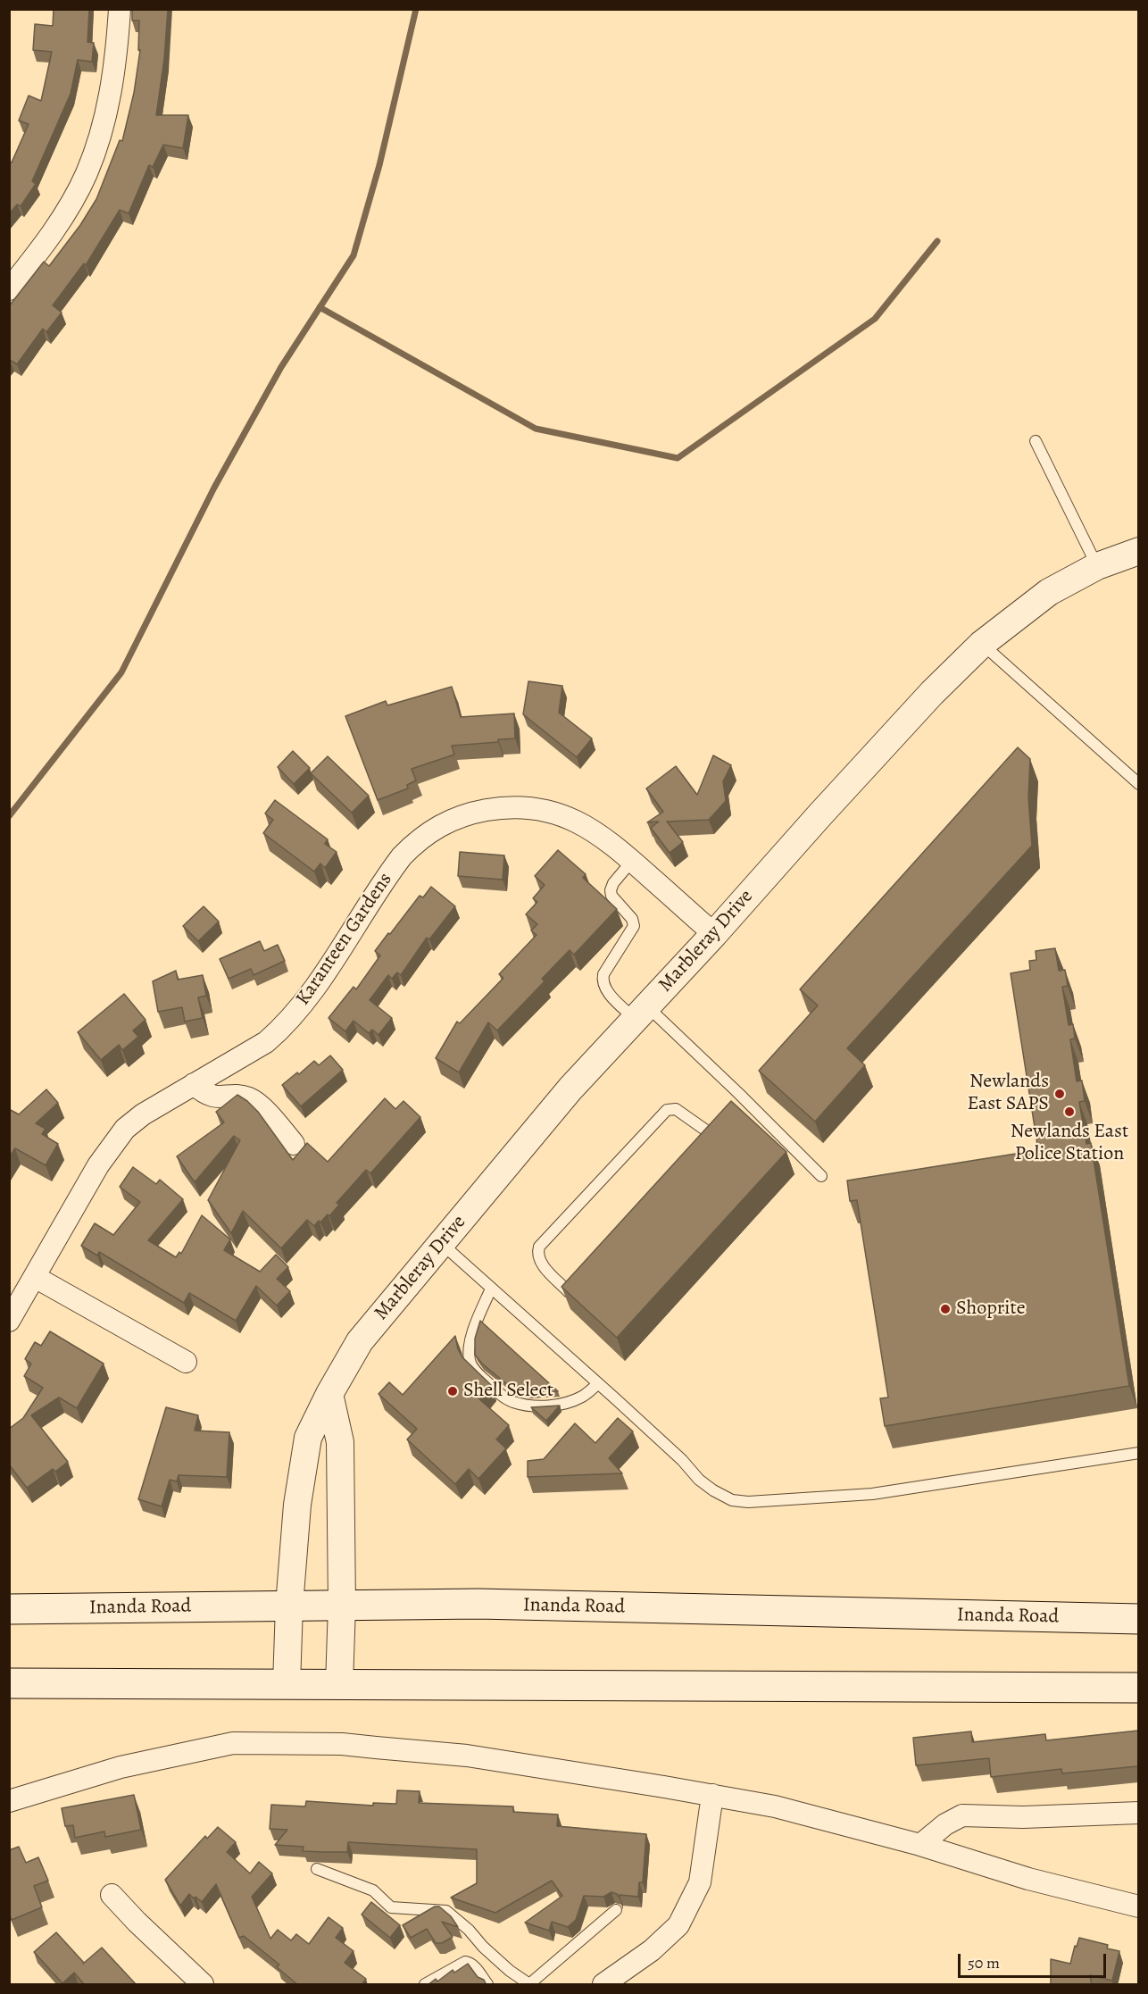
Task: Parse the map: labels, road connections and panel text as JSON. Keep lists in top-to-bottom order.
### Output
{
  "streets": {
    "main road": ["Inanda Road"],
    "street": ["Karanteen Gardens", "Marbleray Drive"]
  },
  "crossings": [
    ["Karanteen Gardens", "Marbleray Drive"],
    ["Marbleray Drive", "Inanda Road"]
  ],
  "places": [
    "Newlands East SAPS",
    "Newlands East Police Station",
    "Shoprite",
    "Shell Select"
  ],
  "scale_bar": "50 m"
}
